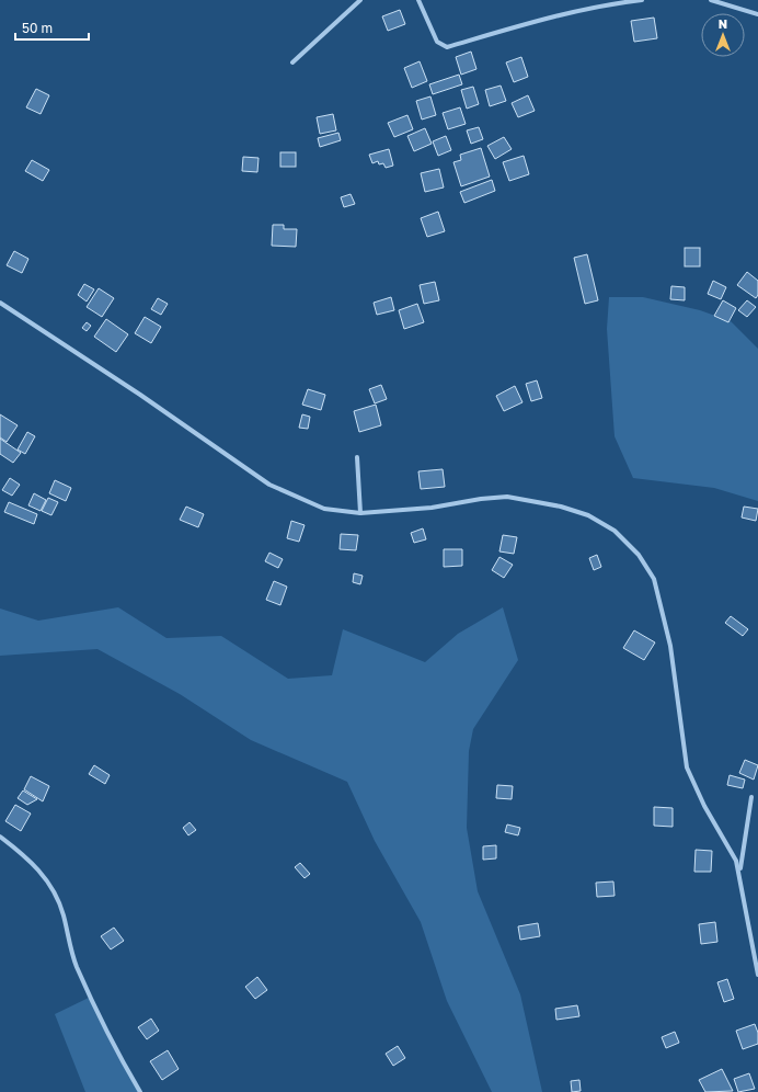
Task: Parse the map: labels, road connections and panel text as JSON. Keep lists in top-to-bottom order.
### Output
{
  "scale_bar": "50 m",
  "north": "top"
}
